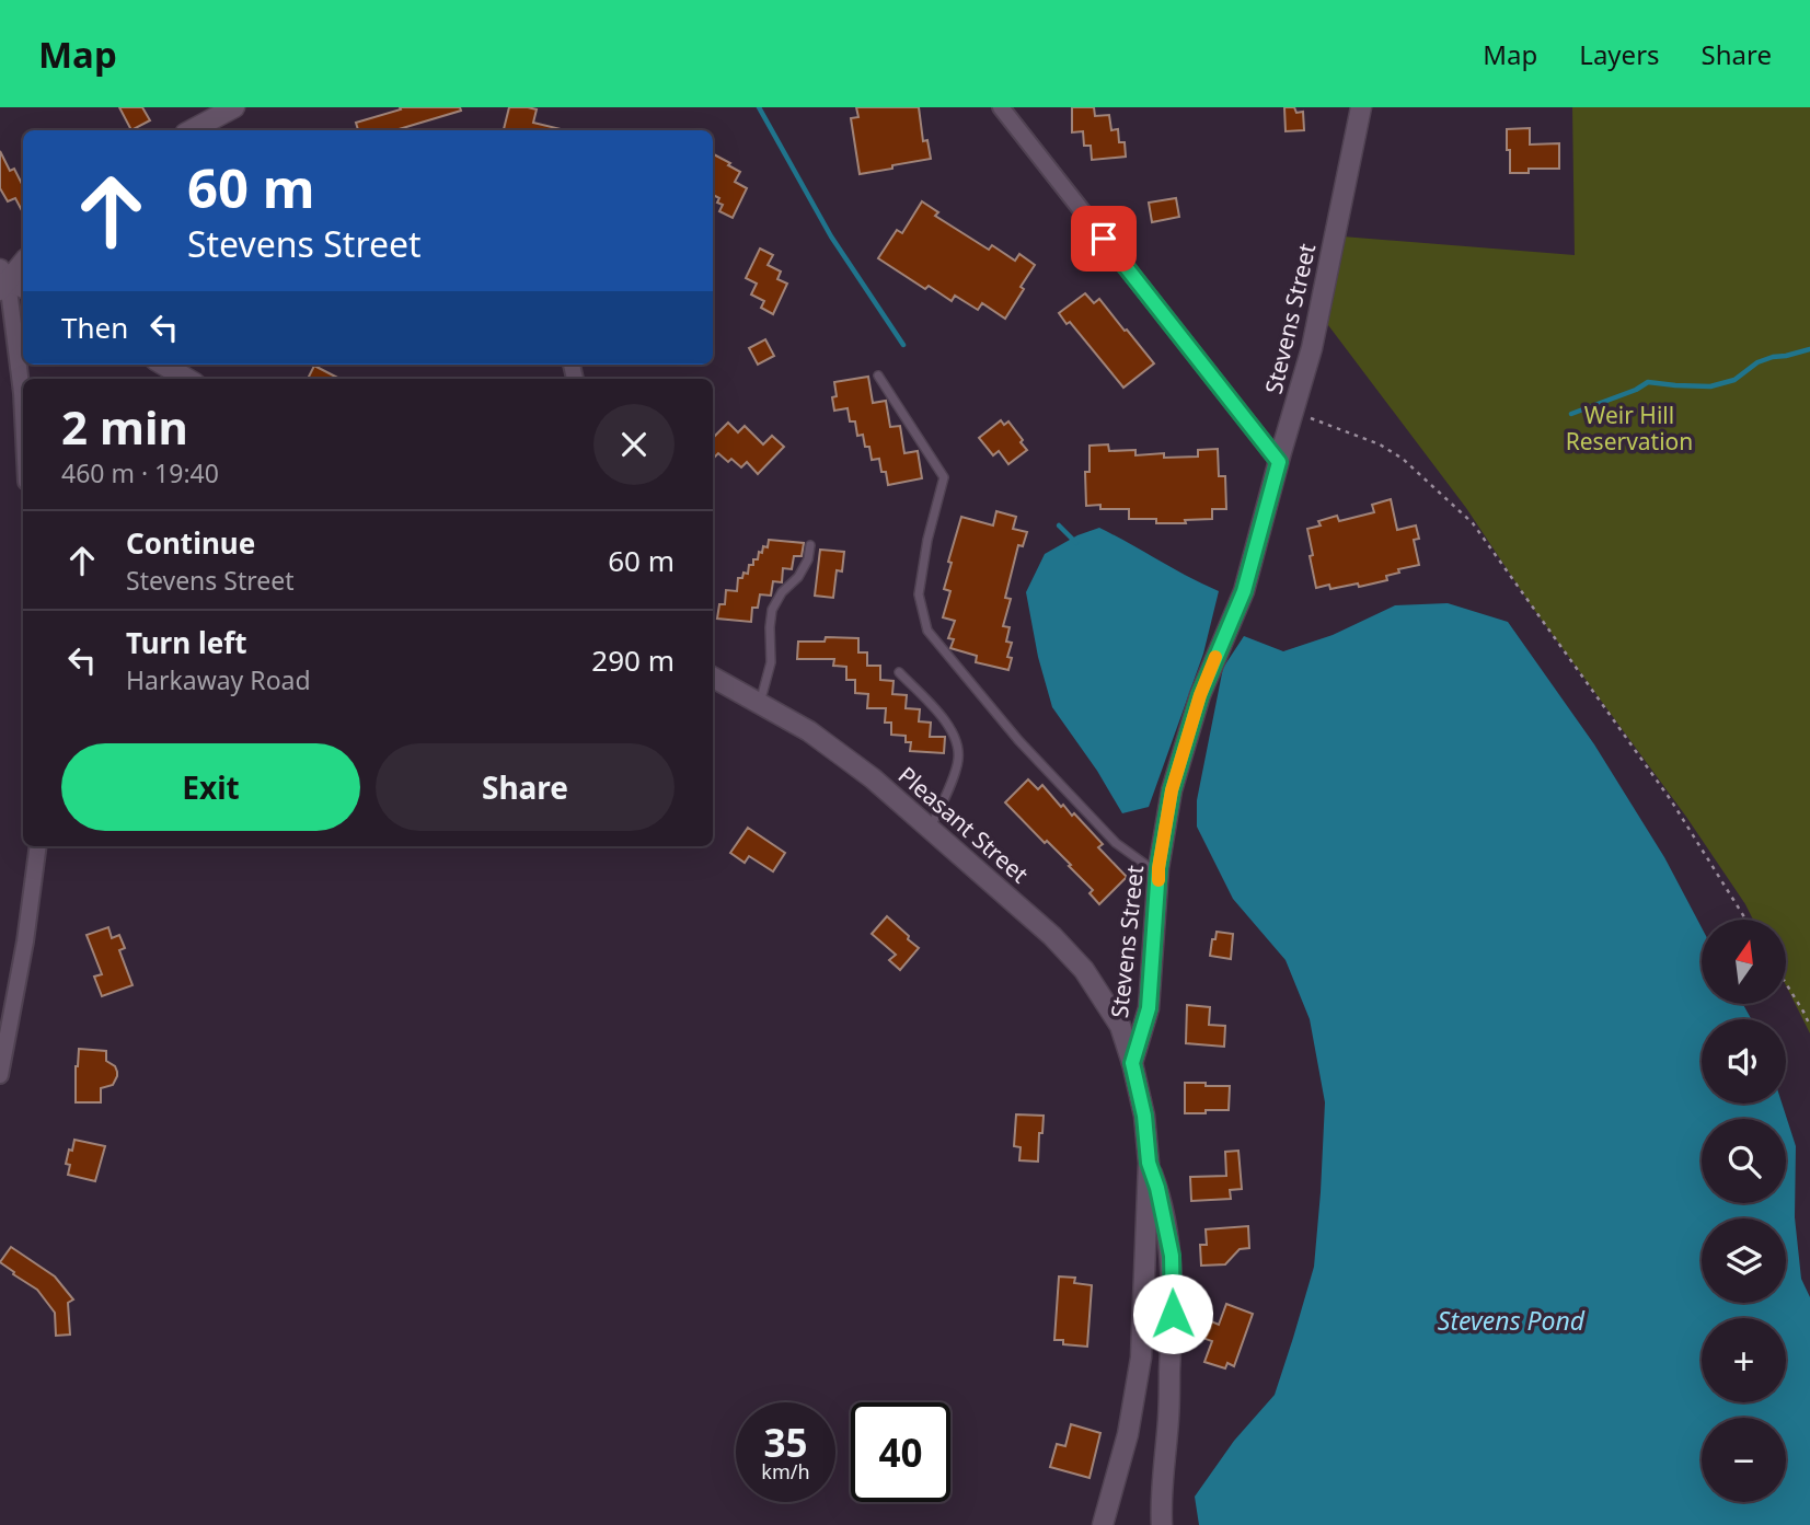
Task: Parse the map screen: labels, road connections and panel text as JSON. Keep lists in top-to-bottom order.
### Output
{
  "streets": {
    "street": ["Stevens Street", "Pleasant Street"]
  },
  "crossings": [
    ["Stevens Street", "Pleasant Street"]
  ],
  "water": ["Stevens Pond"],
  "parks": ["Weir Hill Reservation"],
  "north": "top",
  "page": {
    "header": "Map",
    "nav": ["Map", "Layers", "Share"],
    "turn": ["60 m", "Stevens Street"],
    "then": "Then",
    "heading": ["2 min", "460 m · 19:40"],
    "list": [
      {
        "name": "Continue",
        "note": "Stevens Street",
        "value": "60 m"
      },
      {
        "name": "Turn left",
        "note": "Harkaway Road",
        "value": "290 m"
      }
    ],
    "buttons": ["Exit", "Share"],
    "map_buttons": ["+", "−"],
    "speed": "35 km/h",
    "limit": "40"
  }
}
